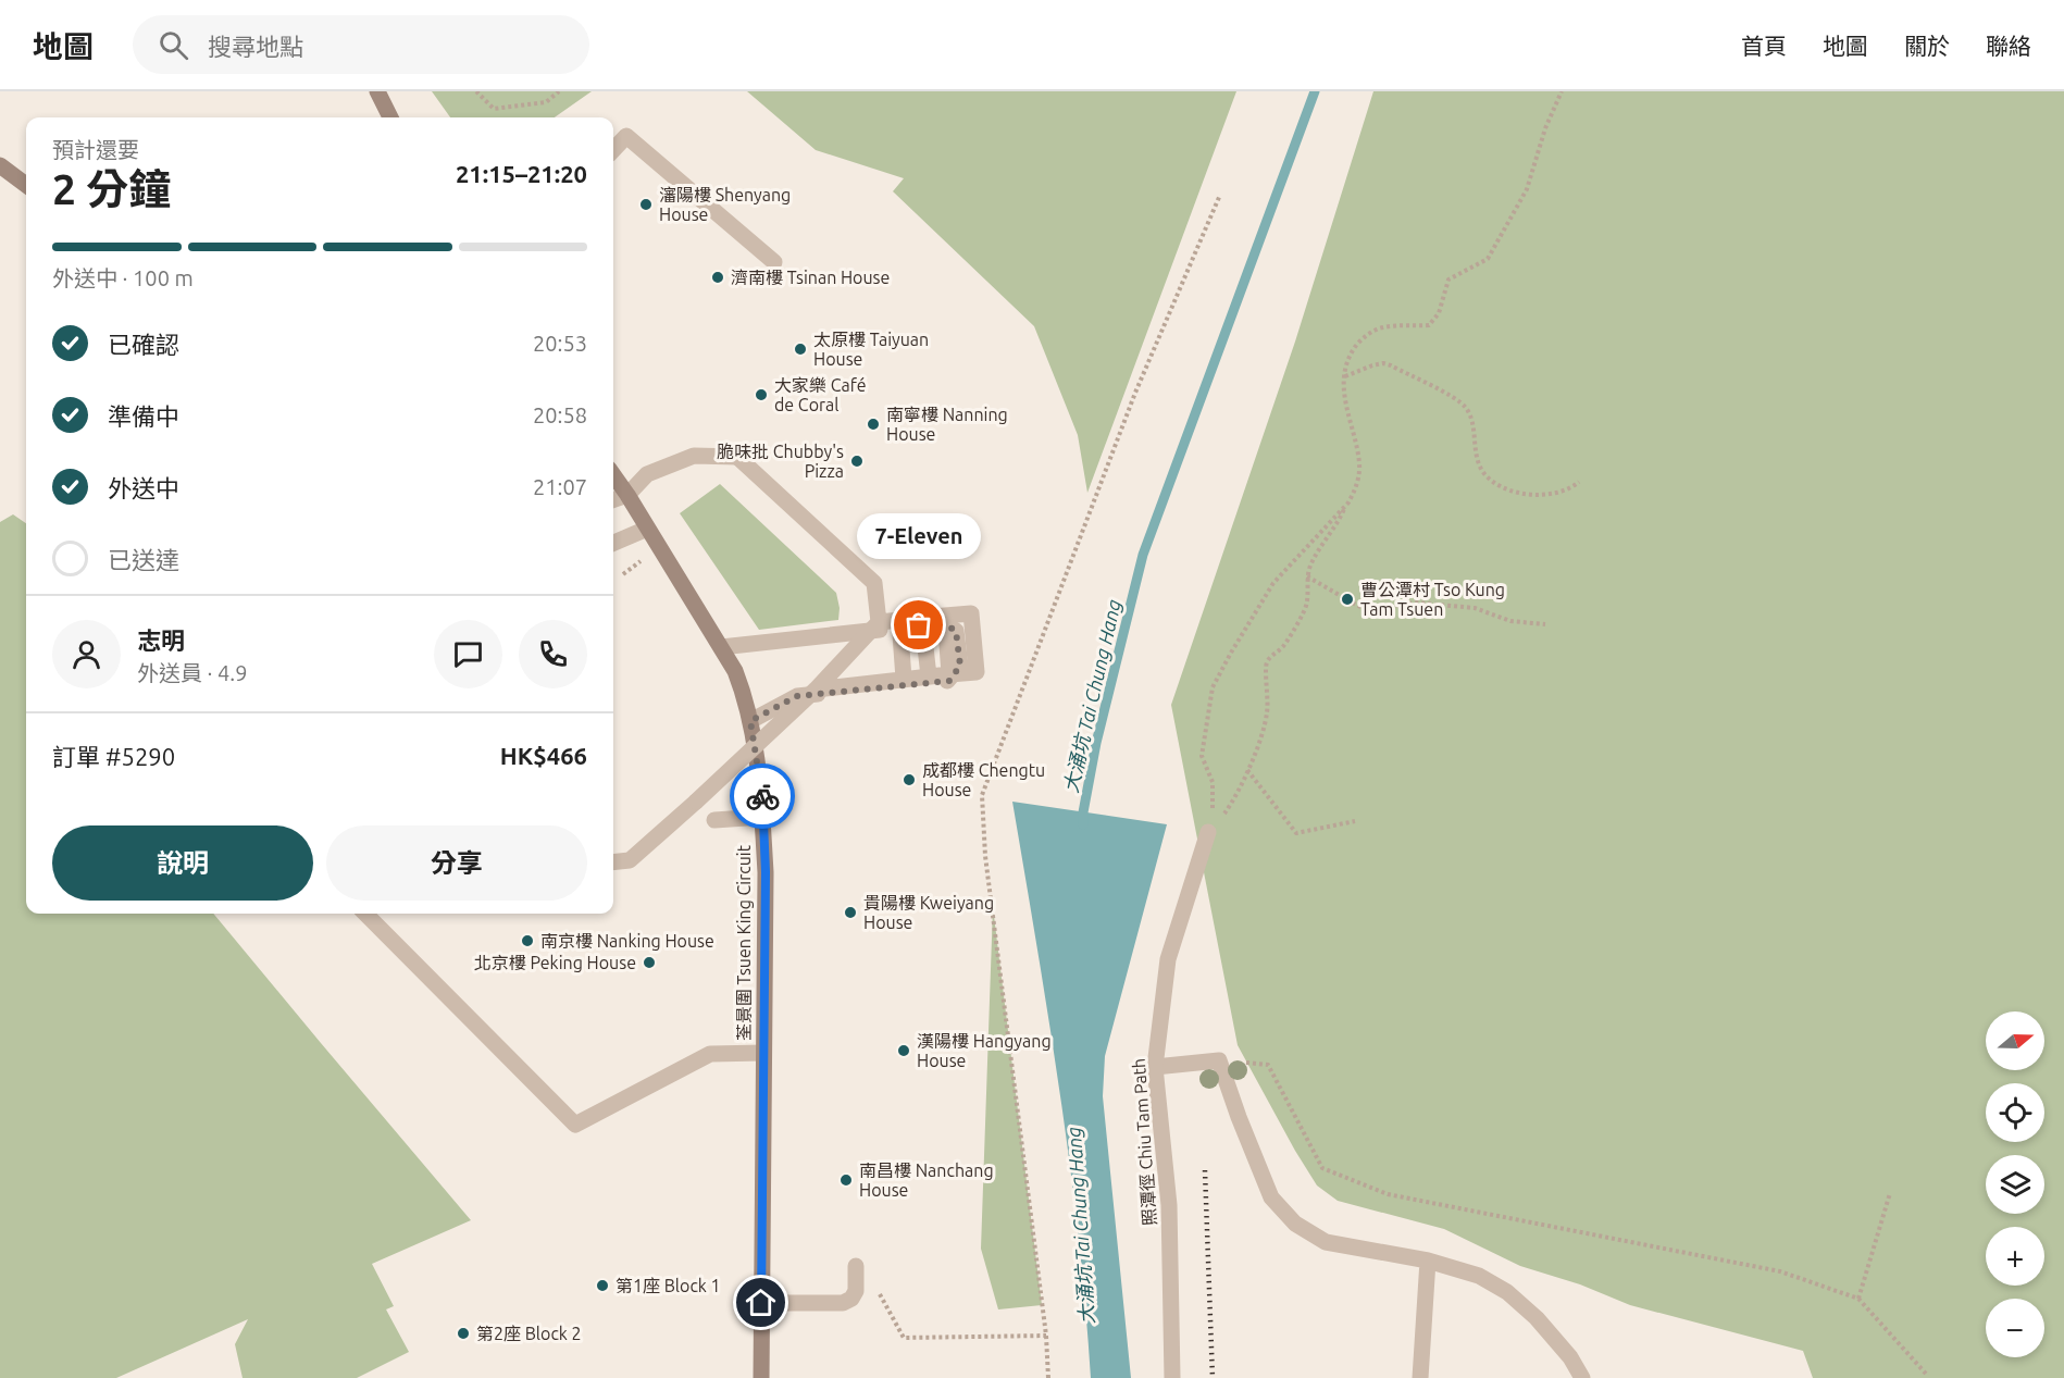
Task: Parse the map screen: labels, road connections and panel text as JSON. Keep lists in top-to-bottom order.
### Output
{
  "streets": {
    "street": ["荃景圍 Tsuen King Circuit", "照潭徑 Chiu Tam Path"]
  },
  "water": ["大涌坑 Tai Chung Hang"],
  "places": [
    "瀋陽樓 Shenyang House",
    "濟南樓 Tsinan House",
    "太原樓 Taiyuan House",
    "大家樂 Café de Coral",
    "南寧樓 Nanning House",
    "脆味批 Chubby's Pizza",
    "曹公潭村 Tso Kung Tam Tsuen",
    "7-Eleven",
    "成都樓 Chengtu House",
    "貴陽樓 Kweiyang House",
    "南京樓 Nanking House",
    "北京樓 Peking House",
    "漢陽樓 Hangyang House",
    "南昌樓 Nanchang House",
    "第1座 Block 1",
    "第2座 Block 2"
  ],
  "north": "right",
  "page": {
    "header": "地圖",
    "search": "搜尋地點",
    "nav": [
      "首頁",
      "地圖",
      "關於",
      "聯絡"
    ],
    "heading": ["2 分鐘", "預計還要", "21:15–21:20"],
    "panel": [
      "志明",
      "外送員 · 4.9",
      "訂單 #5290",
      "HK$466"
    ],
    "bar": "外送中 · 100 m",
    "list": [
      ["已確認", "20:53"],
      ["準備中", "20:58"],
      ["外送中", "21:07"],
      "已送達"
    ],
    "bubble": "7-Eleven",
    "buttons": ["說明", "分享"],
    "map_buttons": ["+", "−"]
  }
}
